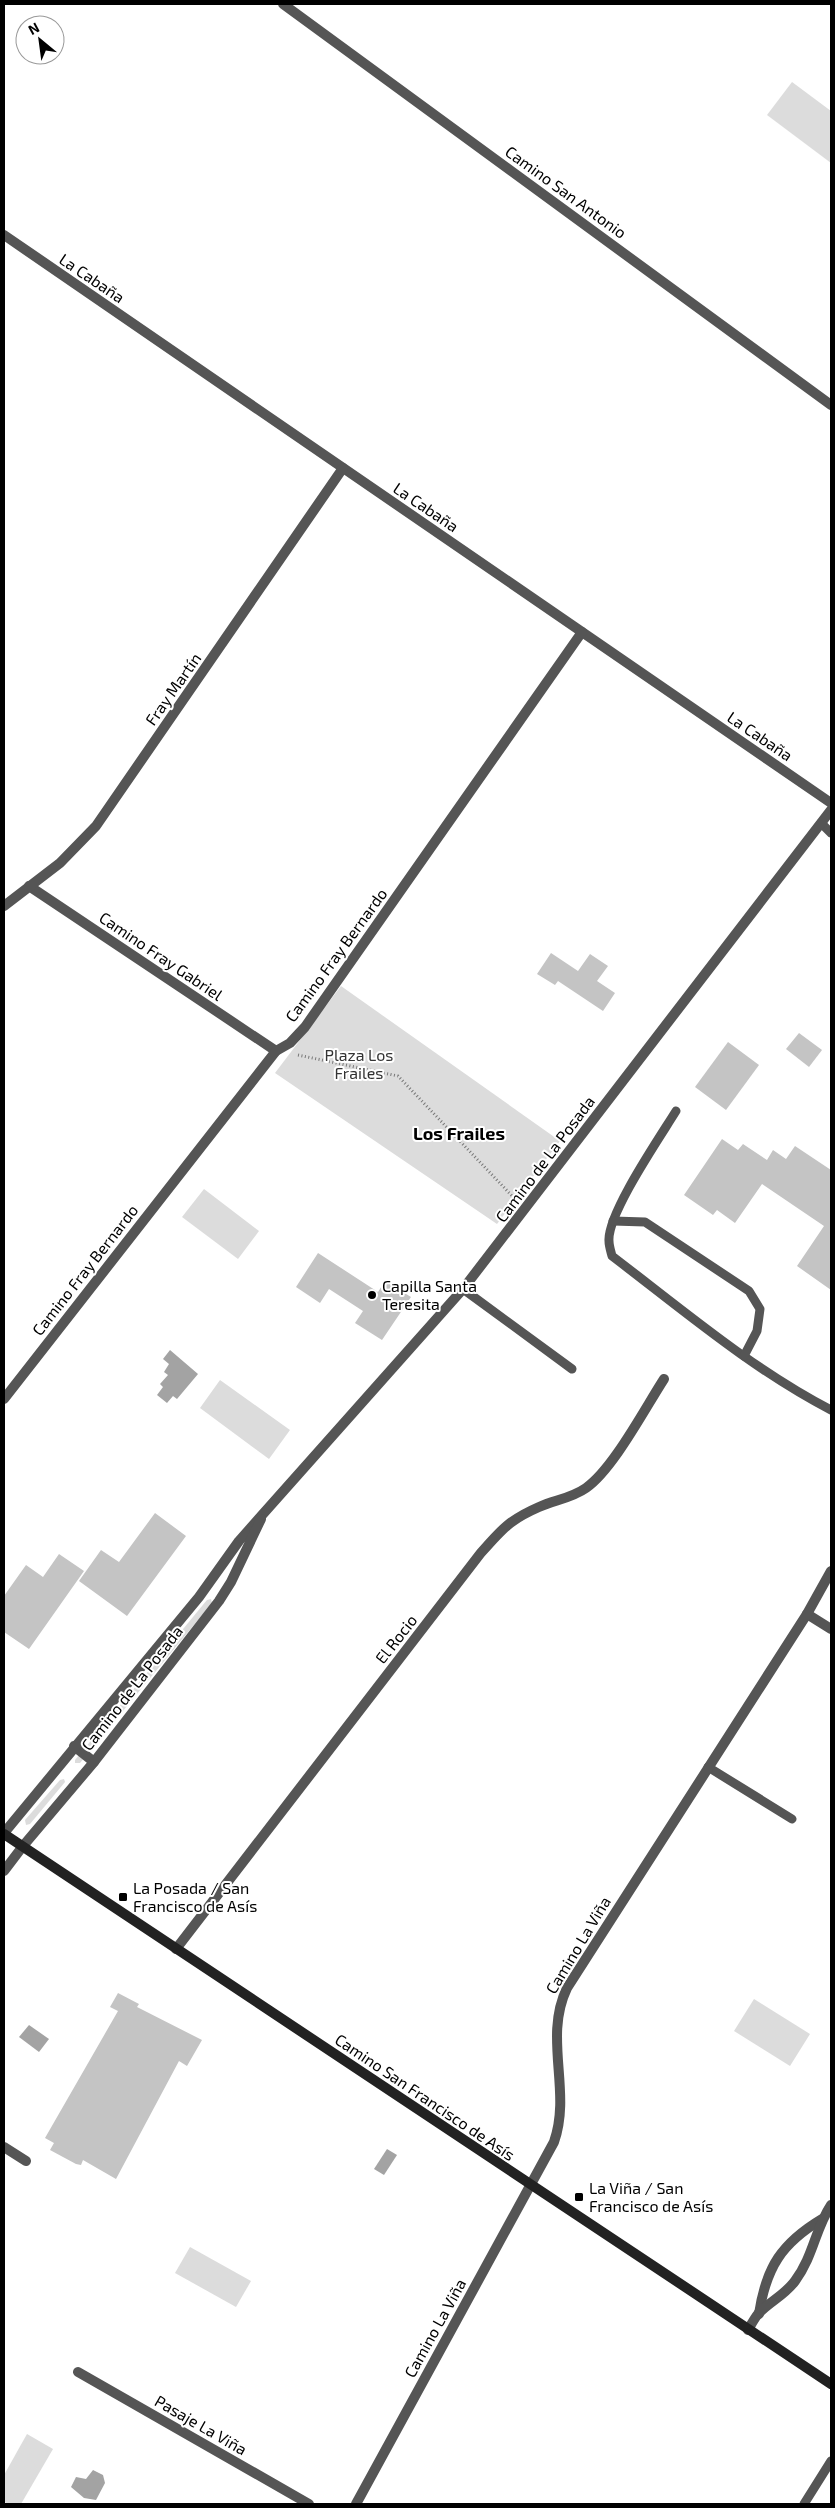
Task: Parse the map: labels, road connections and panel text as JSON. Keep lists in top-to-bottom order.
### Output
{
  "streets": {
    "main road": ["Camino San Francisco de Asís"],
    "street": [
      "Camino San Antonio",
      "La Cabaña",
      "Fray Martín",
      "Camino Fray Bernardo",
      "Camino Fray Gabriel",
      "Camino de La Posada",
      "El Rocio",
      "Camino La Viña",
      "Pasaje La Viña"
    ]
  },
  "crossings": [
    ["La Cabaña", "Fray Martín"],
    ["La Cabaña", "Camino Fray Bernardo"],
    ["Fray Martín", "Camino Fray Gabriel"],
    ["Camino Fray Bernardo", "Camino Fray Gabriel"],
    ["Camino de La Posada", "Camino San Francisco de Asís"],
    ["El Rocio", "Camino San Francisco de Asís"],
    ["Camino La Viña", "Camino San Francisco de Asís"]
  ],
  "districts": ["Los Frailes"],
  "parks": ["Plaza Los Frailes"],
  "places": {
    "other": ["Capilla Santa Teresita"],
    "transit": ["La Posada / San Francisco de Asís", "La Viña / San Francisco de Asís"]
  },
  "north": "top left"
}
